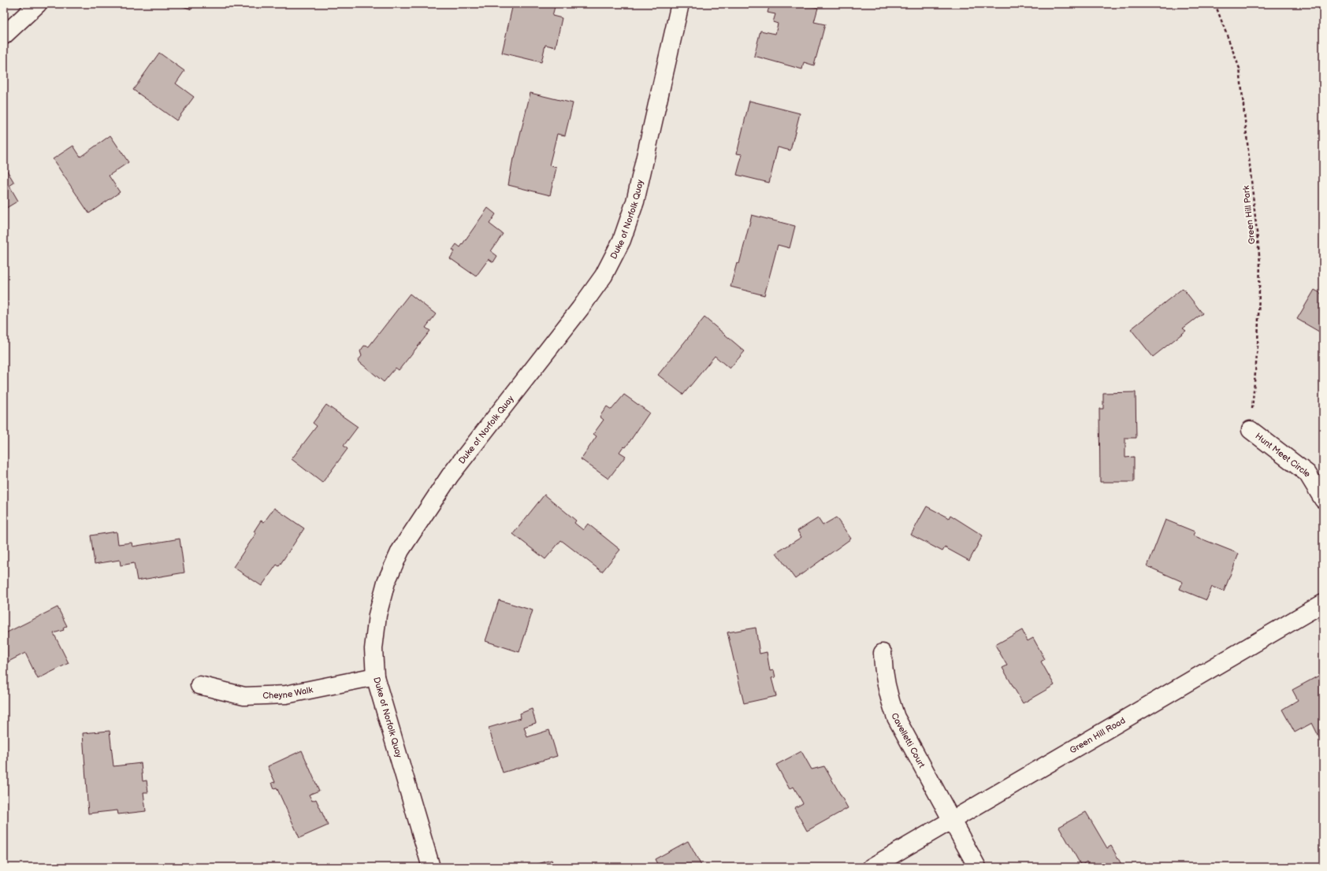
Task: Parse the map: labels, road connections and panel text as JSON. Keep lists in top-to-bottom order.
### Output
{
  "streets": {
    "street": [
      "Duke of Norfolk Quay",
      "Hunt Meet Circle",
      "Cheyne Walk",
      "Green Hill Road",
      "Cavelletti Court"
    ],
    "path": ["Green Hill Park"]
  },
  "crossings": [
    ["Green Hill Park", "Hunt Meet Circle"],
    ["Duke of Norfolk Quay", "Cheyne Walk"],
    ["Green Hill Road", "Cavelletti Court"]
  ]
}
